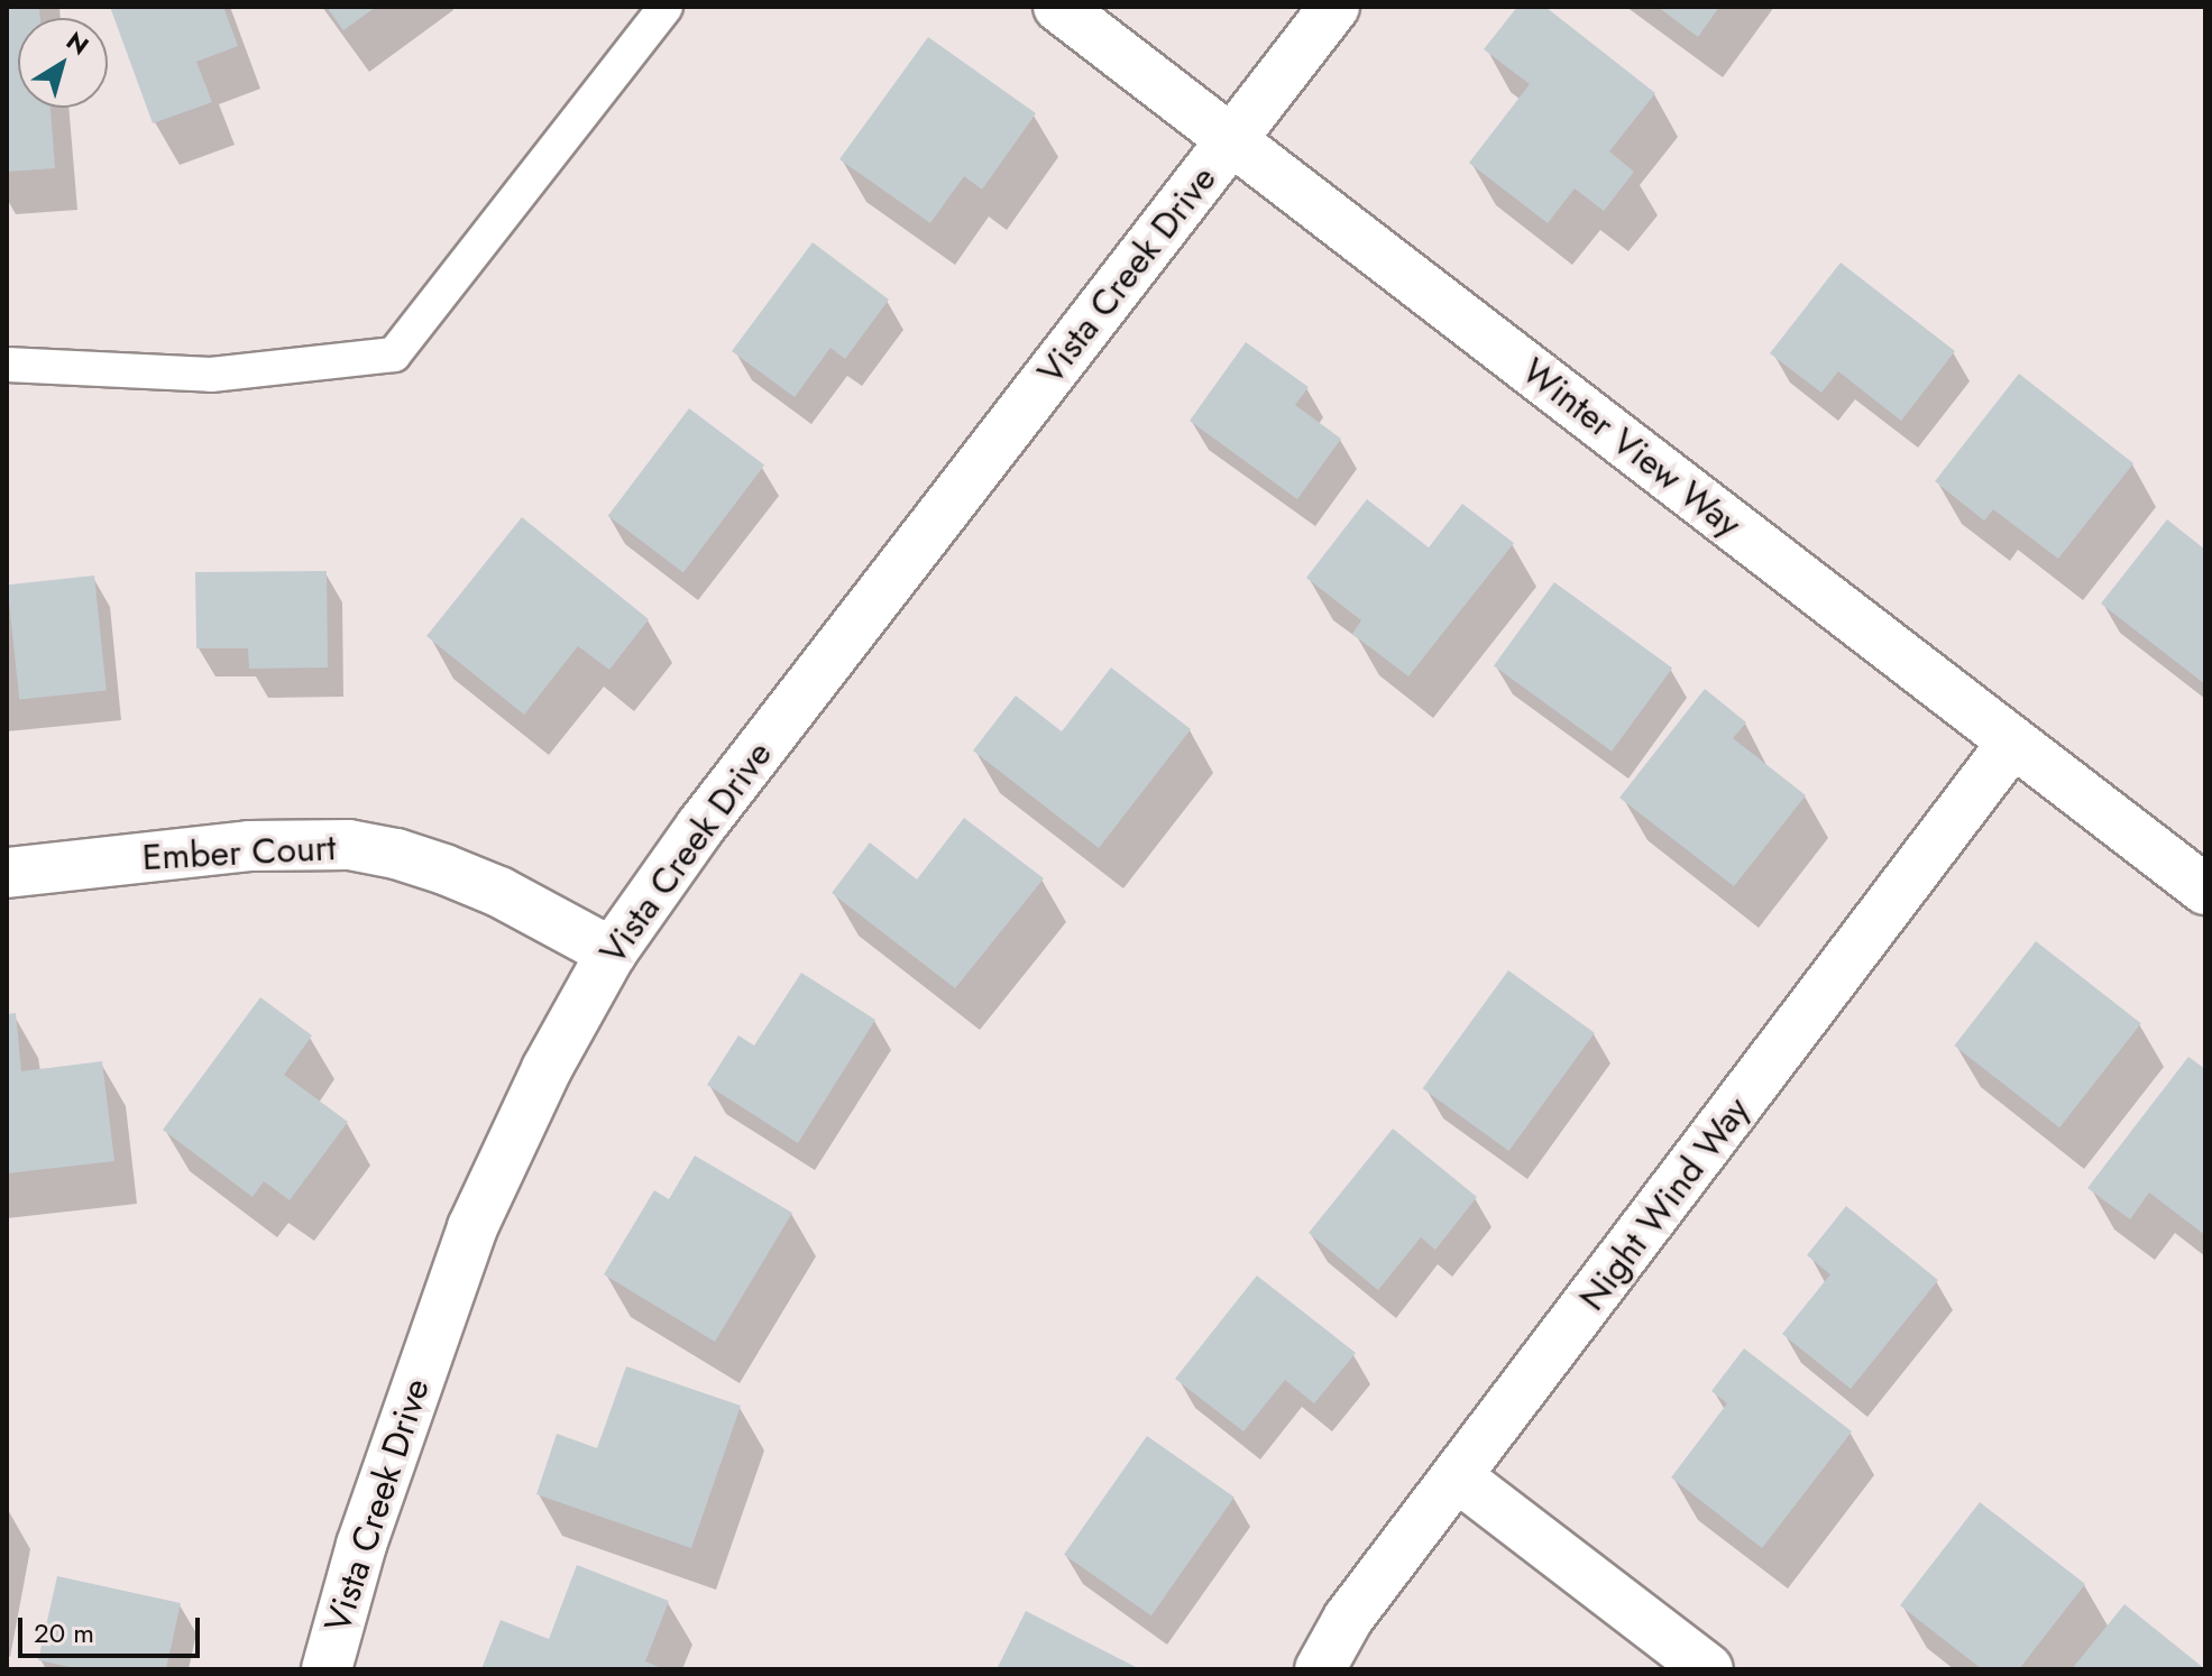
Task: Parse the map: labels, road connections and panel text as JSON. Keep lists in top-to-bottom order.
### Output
{
  "streets": {
    "street": [
      "Vista Creek Drive",
      "Winter View Way",
      "Ember Court",
      "Night Wind Way"
    ]
  },
  "crossings": [
    ["Vista Creek Drive", "Winter View Way"],
    ["Vista Creek Drive", "Ember Court"],
    ["Winter View Way", "Night Wind Way"]
  ],
  "scale_bar": "20 m",
  "north": "top right"
}
